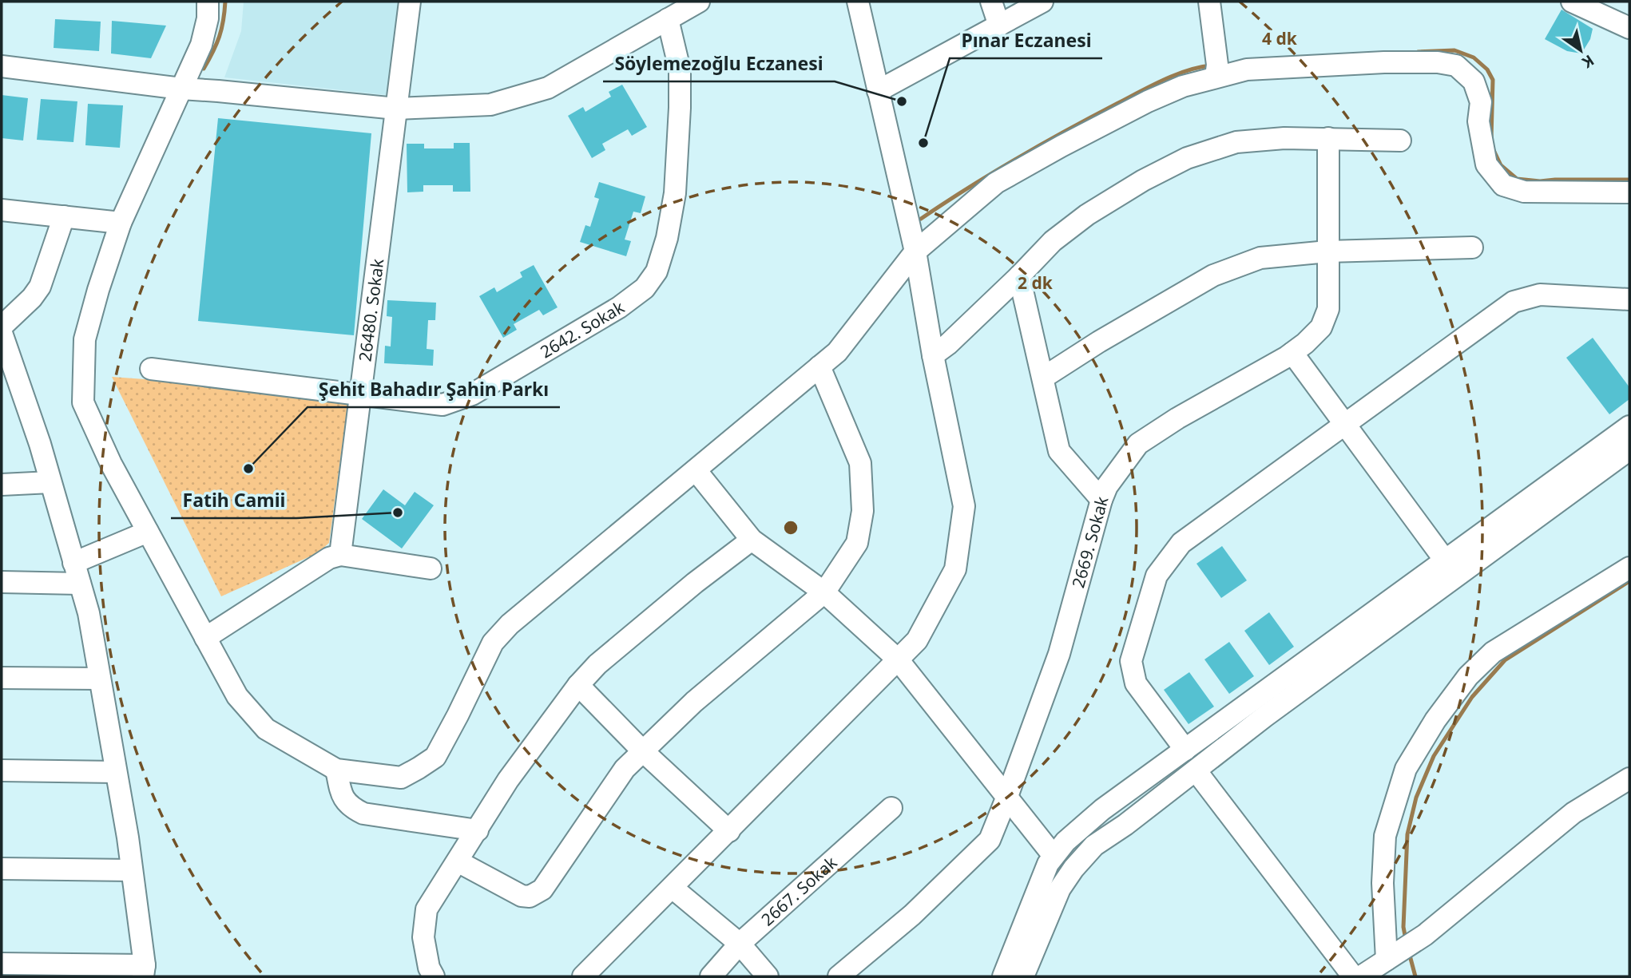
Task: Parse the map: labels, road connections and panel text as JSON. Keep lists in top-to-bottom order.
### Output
{
  "streets": {
    "street": [
      "26480. Sokak",
      "2642. Sokak",
      "2669. Sokak",
      "2667. Sokak"
    ]
  },
  "crossings": [
    ["26480. Sokak", "2642. Sokak"]
  ],
  "places": [
    "Söylemezoğlu Eczanesi",
    "Pınar Eczanesi",
    "Şehit Bahadır Şahin Parkı",
    "Fatih Camii"
  ],
  "north": "bottom right",
  "rings": ["4 dk", "2 dk"]
}
